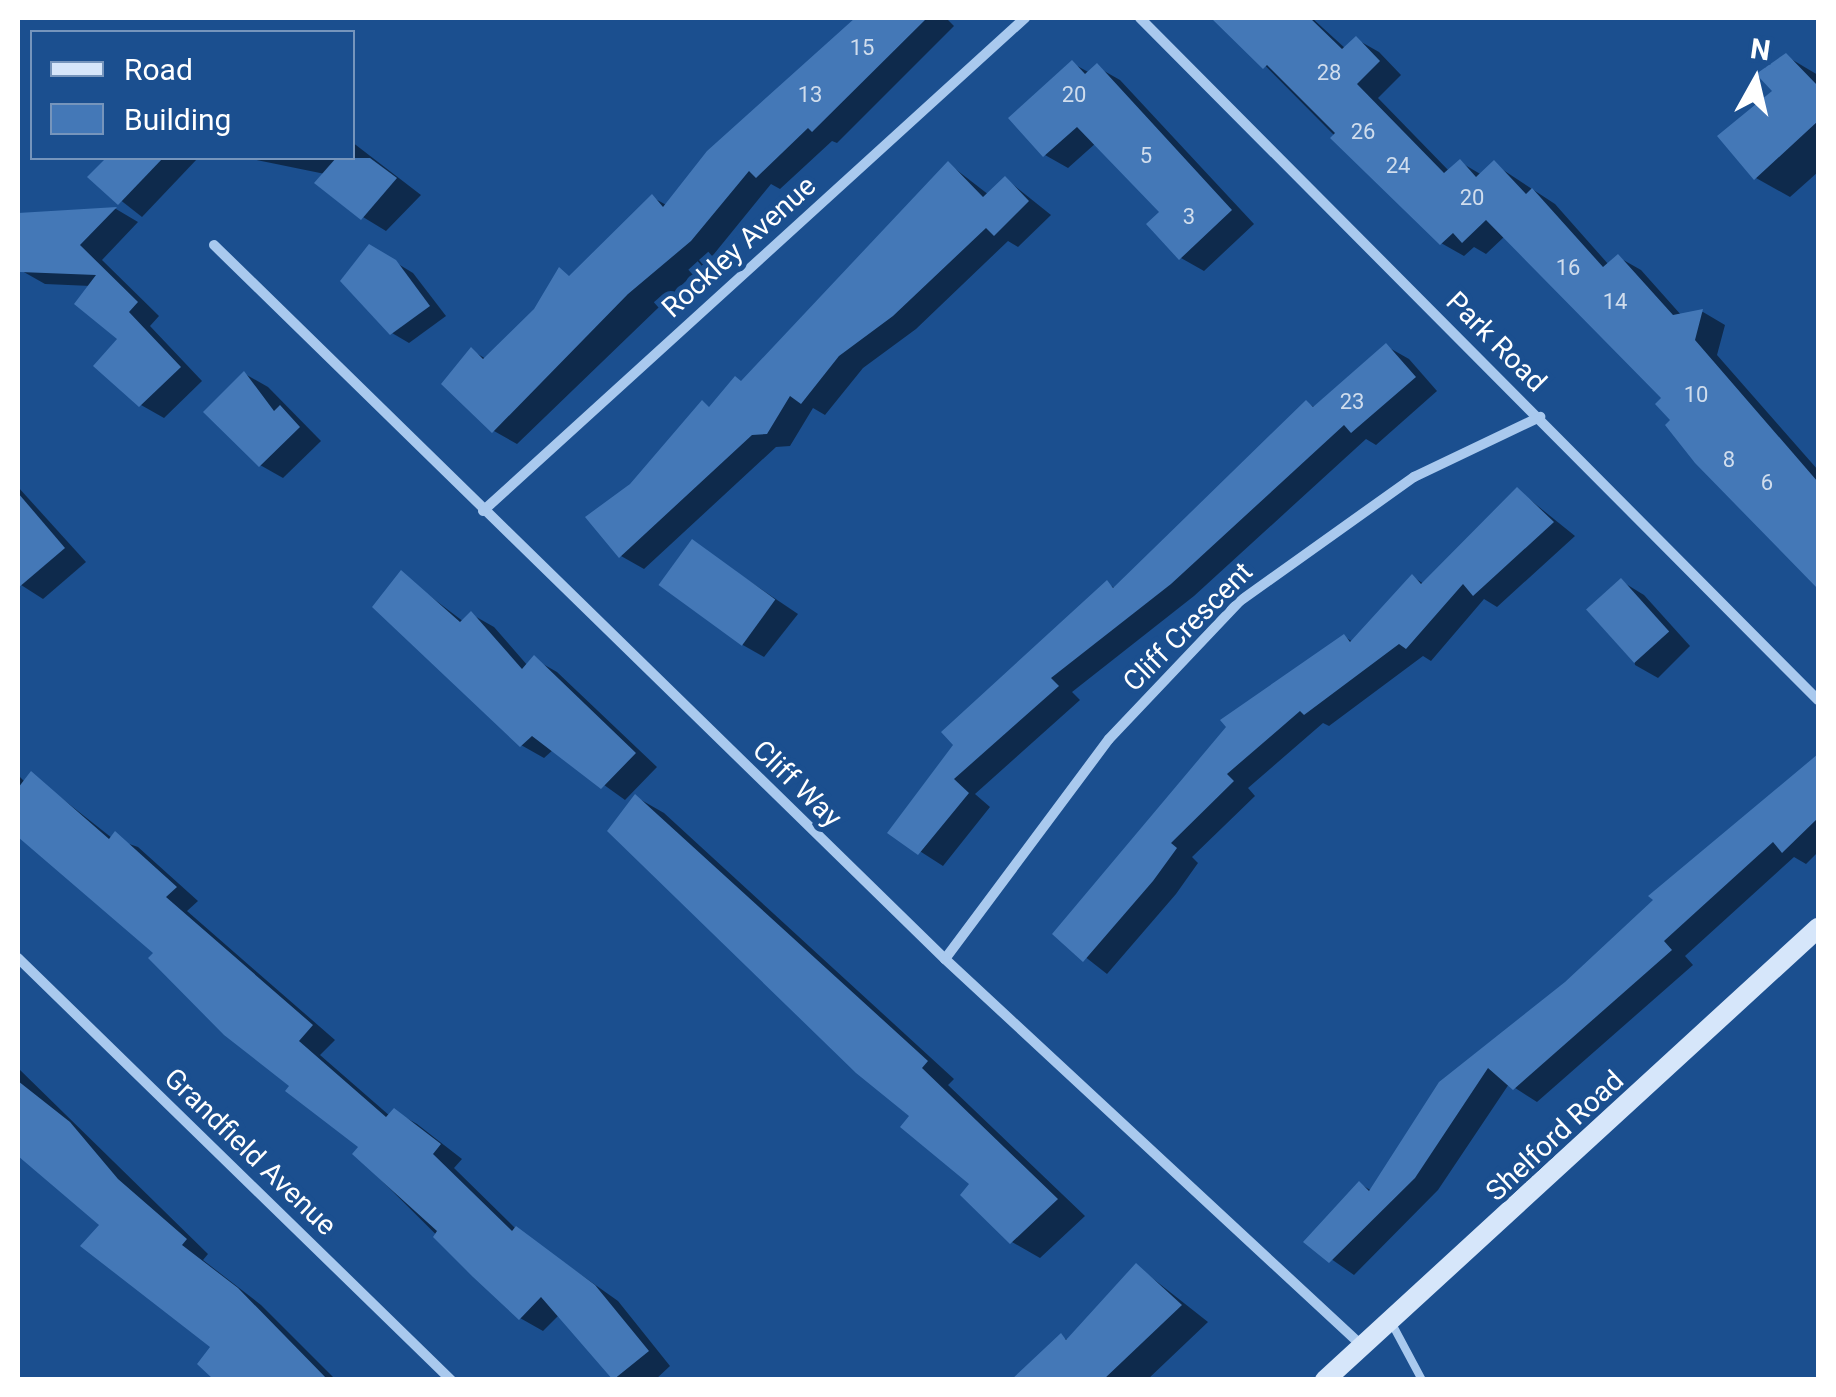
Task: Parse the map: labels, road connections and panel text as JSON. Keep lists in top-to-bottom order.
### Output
{
  "streets": {
    "street": [
      "Rockley Avenue",
      "Park Road",
      "Cliff Crescent",
      "Cliff Way",
      "Shelford Road",
      "Grandfield Avenue"
    ]
  },
  "crossings": [
    ["Rockley Avenue", "Cliff Way"],
    ["Park Road", "Cliff Crescent"],
    ["Cliff Crescent", "Cliff Way"],
    ["Cliff Way", "Shelford Road"]
  ],
  "house_numbers": [
    "15",
    "28",
    "13",
    "20",
    "26",
    "5",
    "24",
    "20",
    "3",
    "16",
    "14",
    "10",
    "23",
    "8",
    "6"
  ],
  "legend": ["Road", "Building"],
  "north": "top"
}
